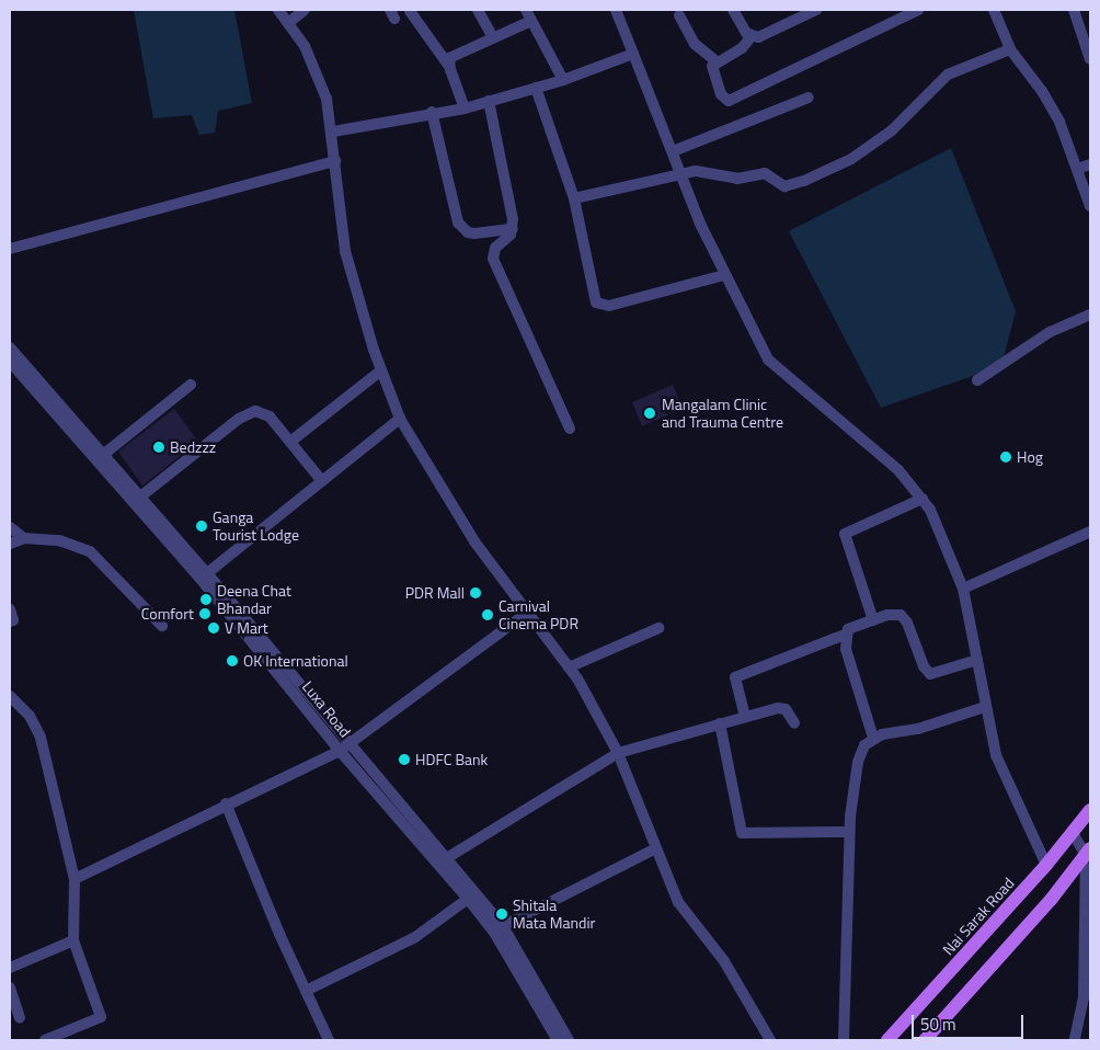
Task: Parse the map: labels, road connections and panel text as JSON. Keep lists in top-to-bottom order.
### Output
{
  "streets": {
    "main road": ["Nai Sarak Road"],
    "street": ["Luxa Road"]
  },
  "places": [
    "Mangalam Clinic and Trauma Centre",
    "Bedzzz",
    "Hog",
    "Ganga Tourist Lodge",
    "PDR Mall",
    "Deena Chat Bhandar",
    "Comfort",
    "Carnival Cinema PDR",
    "V Mart",
    "OK International",
    "HDFC Bank",
    "Shitala Mata Mandir"
  ],
  "scale_bar": "50 m"
}
